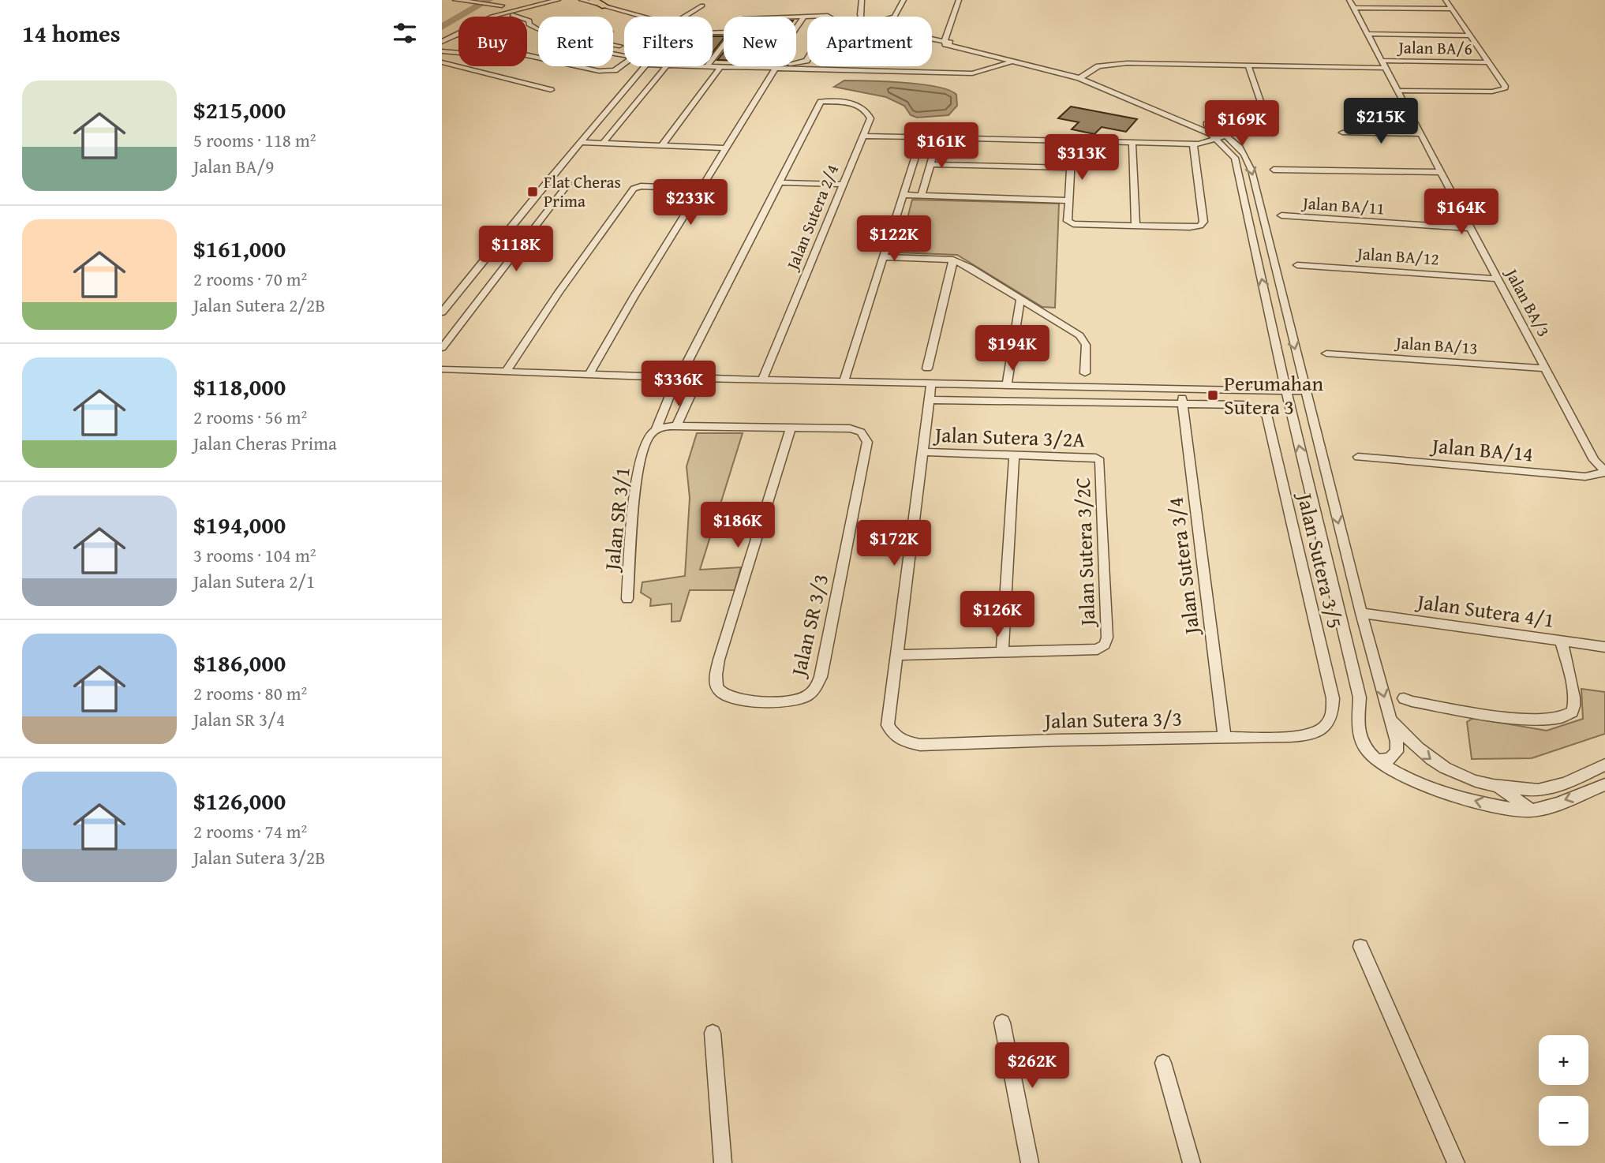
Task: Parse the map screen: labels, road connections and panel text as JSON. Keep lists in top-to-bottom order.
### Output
{
  "streets": {
    "street": [
      "Jalan BA/6",
      "Jalan BA/11",
      "Jalan Sutera 2/4",
      "Jalan BA/12",
      "Jalan BA/3",
      "Jalan BA/13",
      "Jalan Sutera 3/2A",
      "Jalan BA/14",
      "Jalan SR 3/1",
      "Jalan Sutera 3/2C",
      "Jalan Sutera 3/5",
      "Jalan Sutera 3/4",
      "Jalan Sutera 4/1",
      "Jalan SR 3/3",
      "Jalan Sutera 3/3"
    ]
  },
  "crossings": [
    ["Jalan BA/6", "Jalan BA/3"],
    ["Jalan BA/11", "Jalan BA/3"],
    ["Jalan BA/12", "Jalan BA/3"],
    ["Jalan BA/3", "Jalan BA/13"],
    ["Jalan BA/3", "Jalan BA/14"],
    ["Jalan Sutera 3/2A", "Jalan Sutera 3/2C"],
    ["Jalan Sutera 3/5", "Jalan Sutera 3/4"],
    ["Jalan Sutera 3/5", "Jalan Sutera 3/3"],
    ["Jalan Sutera 3/4", "Jalan Sutera 3/3"]
  ],
  "places": {
    "transit": ["Flat Cheras Prima", "Perumahan Sutera 3"]
  },
  "page": {
    "heading": "14 homes",
    "chip": [
      "Buy",
      "Rent",
      "Filters",
      "New",
      "Apartment"
    ],
    "list": [
      {
        "name": "$215,000",
        "note": "5 rooms · 118 m² · Jalan BA/9"
      },
      {
        "name": "$161,000",
        "note": "2 rooms · 70 m² · Jalan Sutera 2/2B"
      },
      {
        "name": "$118,000",
        "note": "2 rooms · 56 m² · Jalan Cheras Prima"
      },
      {
        "name": "$194,000",
        "note": "3 rooms · 104 m² · Jalan Sutera 2/1"
      },
      {
        "name": "$186,000",
        "note": "2 rooms · 80 m² · Jalan SR 3/4"
      },
      {
        "name": "$126,000",
        "note": "2 rooms · 74 m² · Jalan Sutera 3/2B"
      }
    ],
    "price": [
      "$215K",
      "$169K",
      "$161K",
      "$313K",
      "$233K",
      "$164K",
      "$122K",
      "$118K",
      "$194K",
      "$336K",
      "$186K",
      "$172K",
      "$126K",
      "$262K"
    ],
    "map_buttons": ["+", "−"]
  }
}
